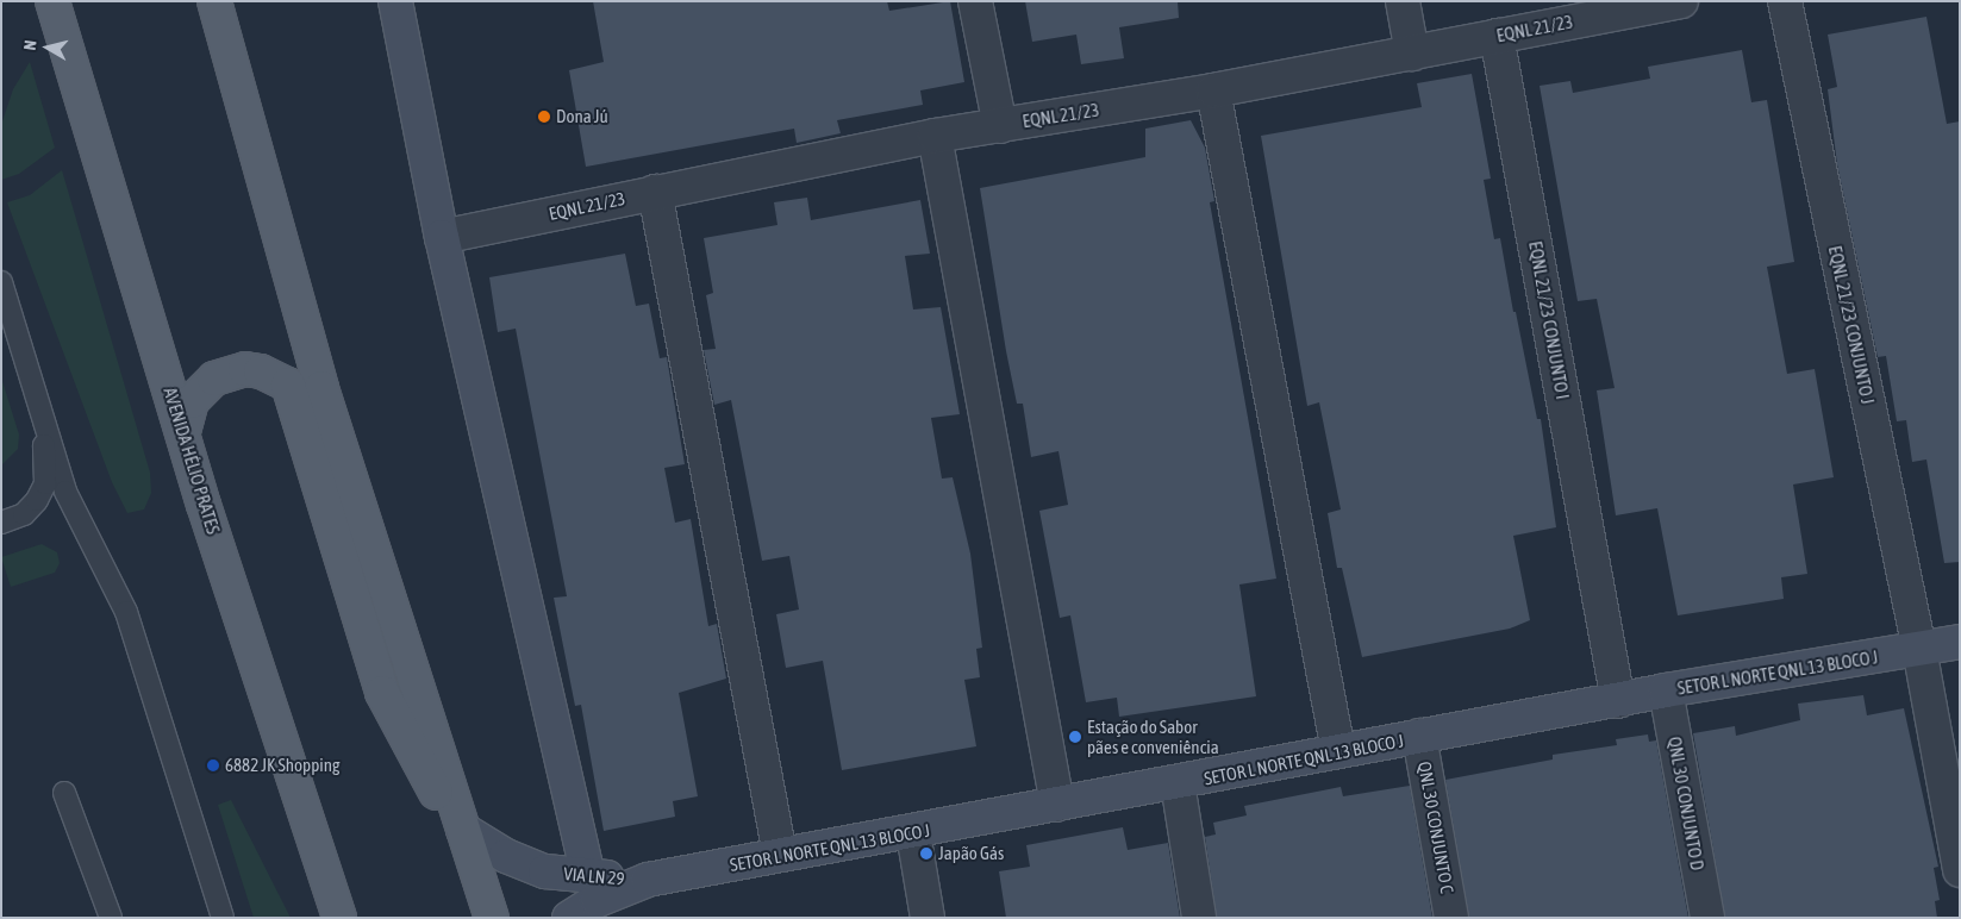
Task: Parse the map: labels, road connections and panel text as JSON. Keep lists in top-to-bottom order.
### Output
{
  "streets": {
    "main road": ["AVENIDA HÉLIO PRATES"],
    "street": [
      "EQNL 21/23",
      "EQNL 21/23 CONJUNTO I",
      "EQNL 21/23 CONJUNTO J",
      "SETOR L NORTE QNL 13 BLOCO J",
      "QNL 30 CONJUNTO D",
      "QNL 30 CONJUNTO C",
      "VIA LN 29"
    ]
  },
  "crossings": [
    ["EQNL 21/23", "EQNL 21/23 CONJUNTO I"],
    ["EQNL 21/23 CONJUNTO I", "SETOR L NORTE QNL 13 BLOCO J"],
    ["EQNL 21/23 CONJUNTO J", "SETOR L NORTE QNL 13 BLOCO J"],
    ["SETOR L NORTE QNL 13 BLOCO J", "QNL 30 CONJUNTO D"],
    ["SETOR L NORTE QNL 13 BLOCO J", "QNL 30 CONJUNTO C"],
    ["SETOR L NORTE QNL 13 BLOCO J", "VIA LN 29"]
  ],
  "places": [
    "Dona Jú",
    "Estação do Sabor pães e conveniência",
    "6882 JK Shopping",
    "Japão Gás"
  ],
  "north": "left"
}
